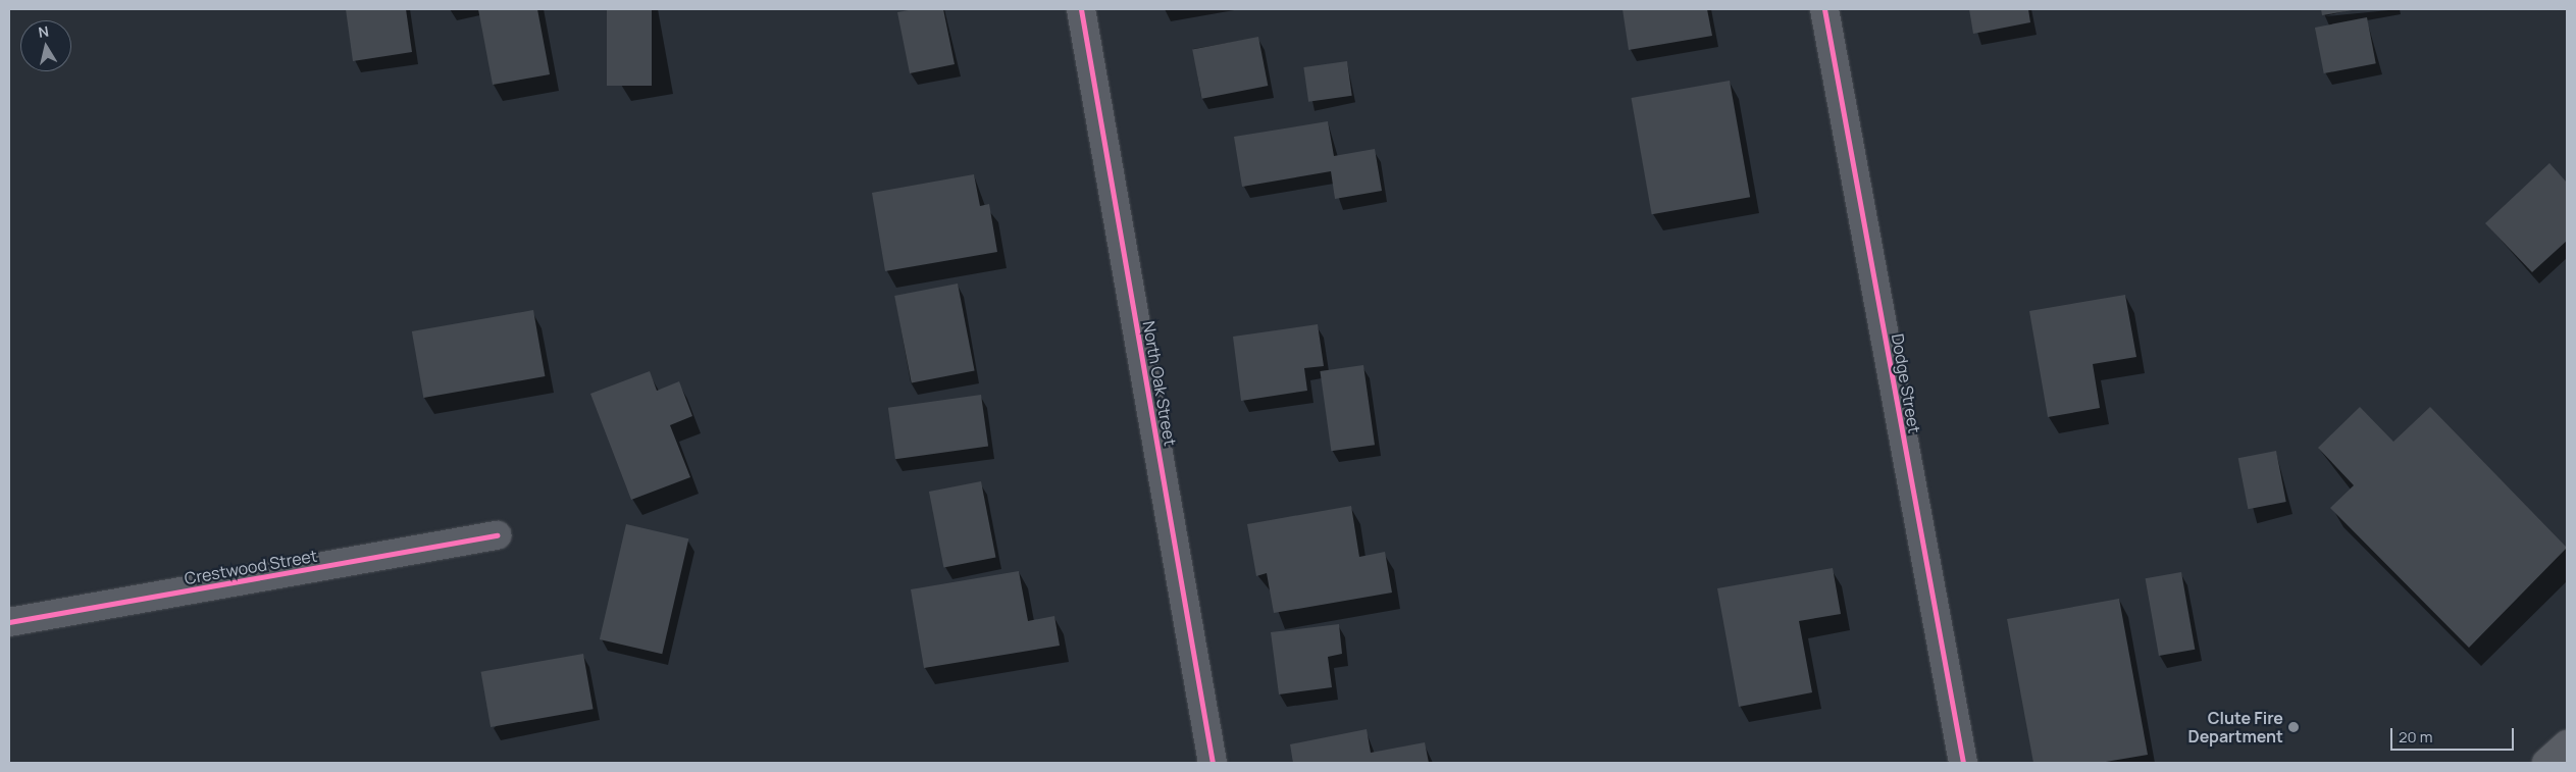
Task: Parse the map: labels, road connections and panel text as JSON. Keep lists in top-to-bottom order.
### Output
{
  "streets": {
    "street": ["North Oak Street", "Dodge Street", "Crestwood Street"]
  },
  "places": ["Clute Fire Department"],
  "scale_bar": "20 m",
  "north": "top"
}
